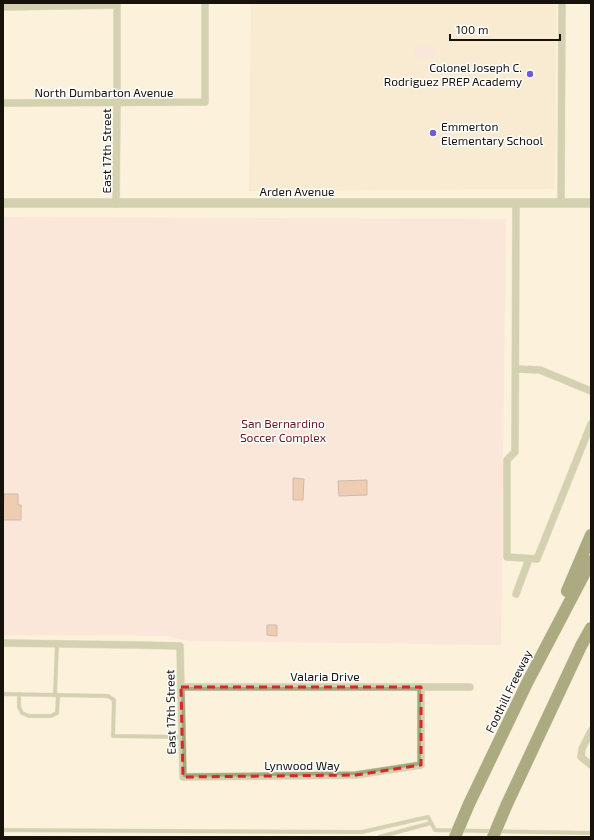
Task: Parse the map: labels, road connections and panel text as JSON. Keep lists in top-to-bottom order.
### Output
{
  "streets": {
    "highway": ["Foothill Freeway"],
    "street": [
      "North Dumbarton Avenue",
      "East 17th Street",
      "Arden Avenue",
      "Valaria Drive",
      "Lynwood Way"
    ]
  },
  "crossings": [
    ["North Dumbarton Avenue", "East 17th Street"],
    ["East 17th Street", "Arden Avenue"],
    ["East 17th Street", "Valaria Drive"],
    ["East 17th Street", "Lynwood Way"],
    ["Valaria Drive", "Lynwood Way"]
  ],
  "parks": ["San Bernardino Soccer Complex"],
  "places": ["Colonel Joseph C. Rodriguez PREP Academy", "Emmerton Elementary School"],
  "scale_bar": "100 m"
}
